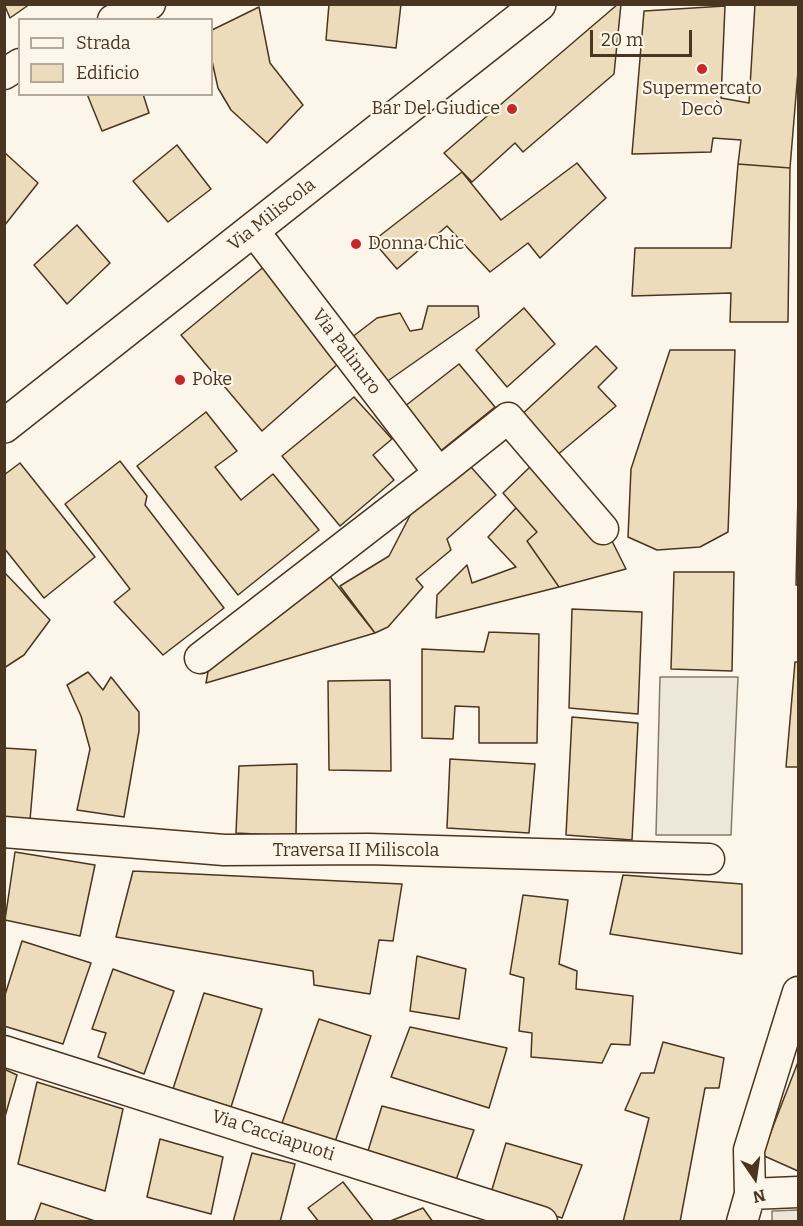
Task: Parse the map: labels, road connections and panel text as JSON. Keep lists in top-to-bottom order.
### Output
{
  "streets": {
    "street": [
      "Via Miliscola",
      "Via Palinuro",
      "Traversa II Miliscola",
      "Via Cacciapuoti"
    ]
  },
  "crossings": [
    ["Via Miliscola", "Via Palinuro"]
  ],
  "places": [
    "Supermercato Decò",
    "Bar Del Giudice",
    "Donna Chic",
    "Poke"
  ],
  "legend": ["Strada", "Edificio"],
  "scale_bar": "20 m",
  "north": "bottom"
}
